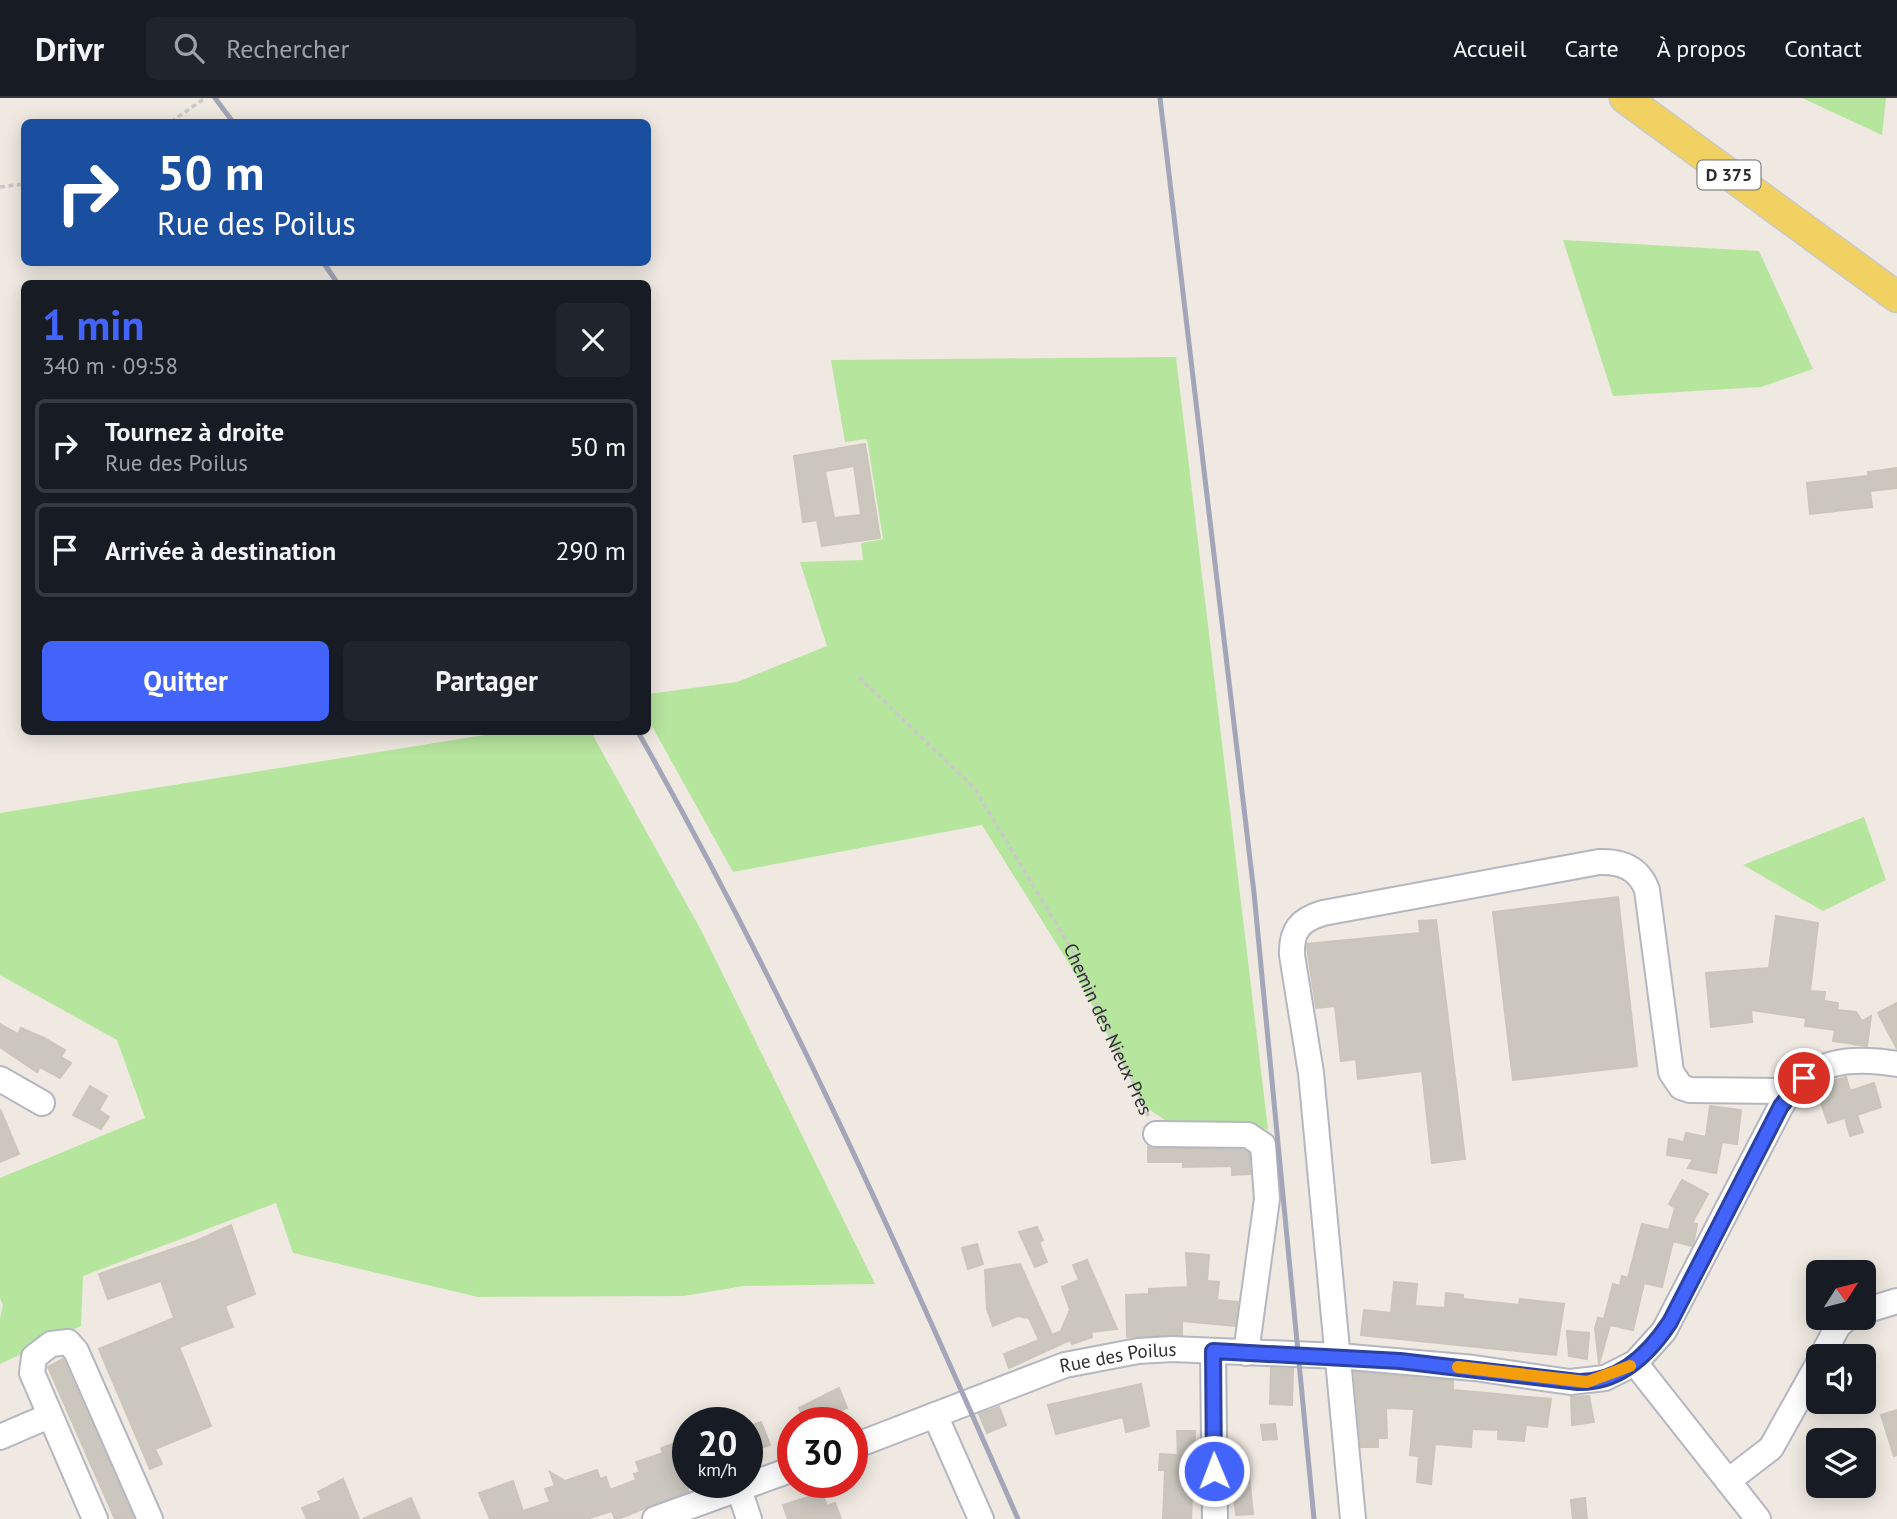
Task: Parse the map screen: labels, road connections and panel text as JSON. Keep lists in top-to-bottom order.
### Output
{
  "streets": {
    "main road": ["D 375"],
    "street": ["Chemin des Nieux Pres", "Rue des Poilus"]
  },
  "crossings": [
    ["Chemin des Nieux Pres", "Rue des Poilus"]
  ],
  "north": "top right",
  "page": {
    "header": "Drivr",
    "search": "Rechercher",
    "nav": [
      "Accueil",
      "Carte",
      "À propos",
      "Contact"
    ],
    "turn": ["50 m", "Rue des Poilus"],
    "heading": ["1 min", "340 m · 09:58"],
    "list": [
      {
        "name": "Tournez à droite",
        "note": "Rue des Poilus",
        "value": "50 m"
      },
      {
        "name": "Arrivée à destination",
        "value": "290 m"
      }
    ],
    "buttons": ["Quitter", "Partager"],
    "speed": "20 km/h",
    "limit": "30"
  }
}
